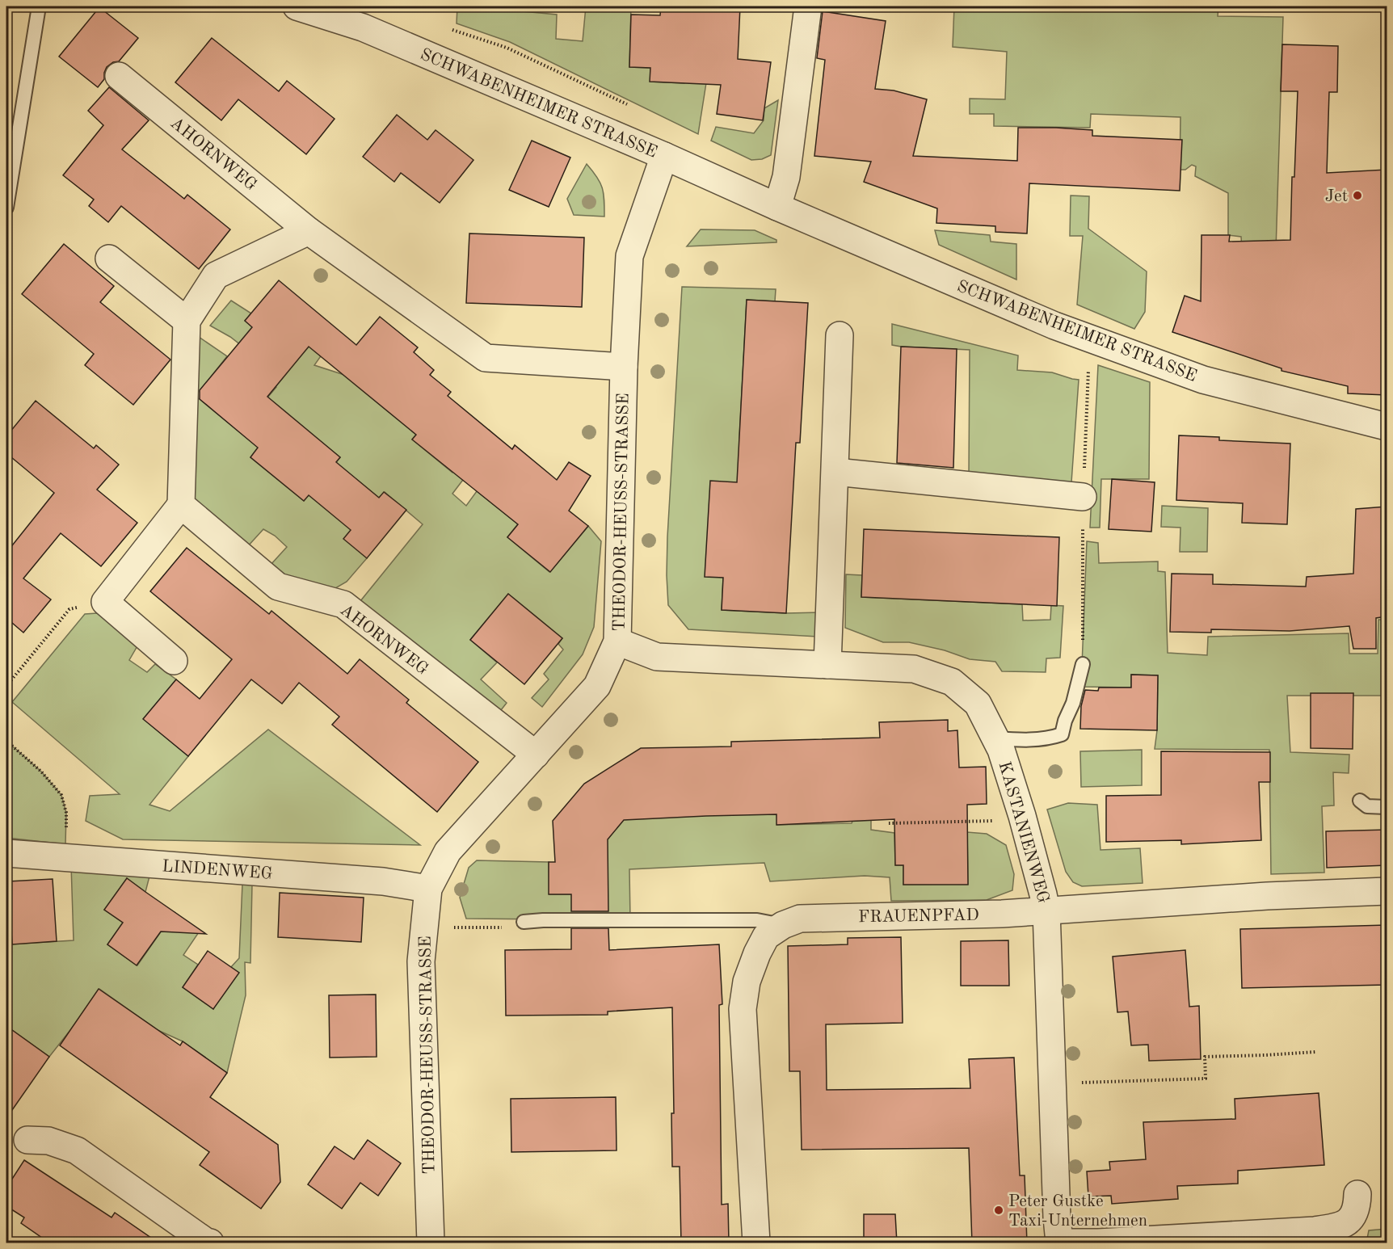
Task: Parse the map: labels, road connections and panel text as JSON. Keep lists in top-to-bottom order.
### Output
{
  "streets": {
    "street": [
      "SCHWABENHEIMER STRASSE",
      "AHORNWEG",
      "THEODOR-HEUSS-STRASSE",
      "KASTANIENWEG",
      "LINDENWEG",
      "FRAUENPFAD"
    ]
  },
  "crossings": [
    ["SCHWABENHEIMER STRASSE", "THEODOR-HEUSS-STRASSE"],
    ["AHORNWEG", "THEODOR-HEUSS-STRASSE"],
    ["THEODOR-HEUSS-STRASSE", "KASTANIENWEG"],
    ["THEODOR-HEUSS-STRASSE", "LINDENWEG"],
    ["KASTANIENWEG", "FRAUENPFAD"]
  ],
  "places": ["Jet", "Peter Gustke Taxi-Unternehmen"]
}
